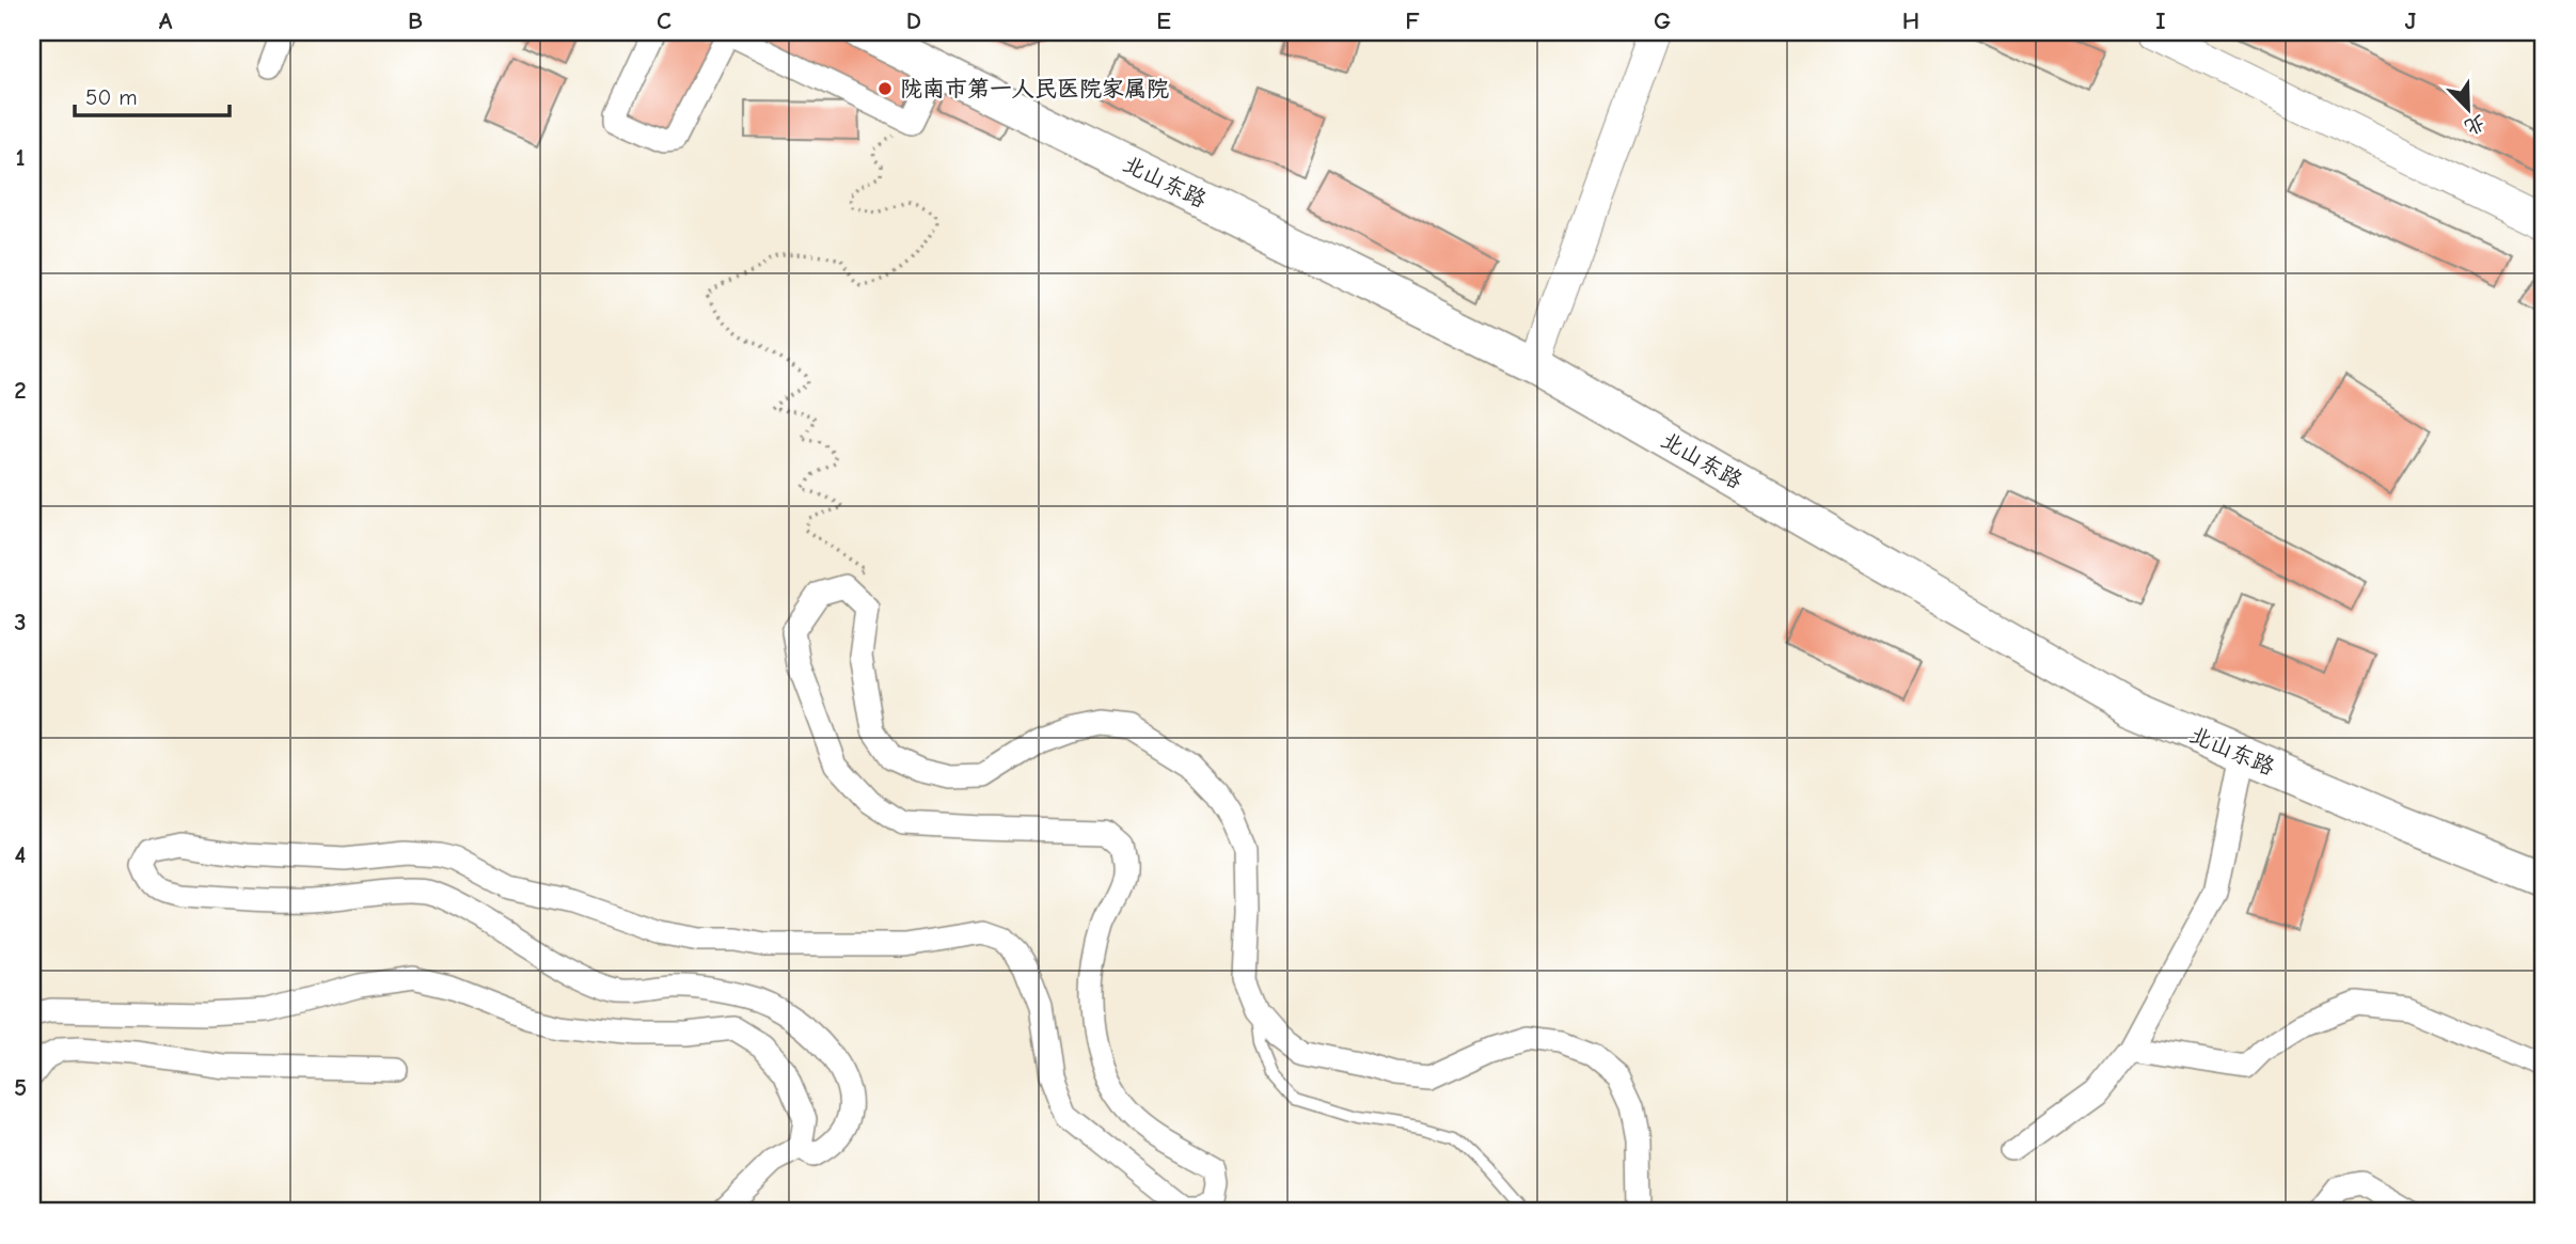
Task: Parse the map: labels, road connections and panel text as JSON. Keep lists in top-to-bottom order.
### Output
{
  "streets": {
    "main road": ["北山东路"]
  },
  "places": ["陇南市第一人民医院家属院"],
  "scale_bar": "50 m",
  "north": "bottom right",
  "grid": {
    "columns": [
      "A",
      "B",
      "C",
      "D",
      "E",
      "F",
      "G",
      "H",
      "I",
      "J"
    ],
    "rows": [
      "1",
      "2",
      "3",
      "4",
      "5"
    ]
  }
}
